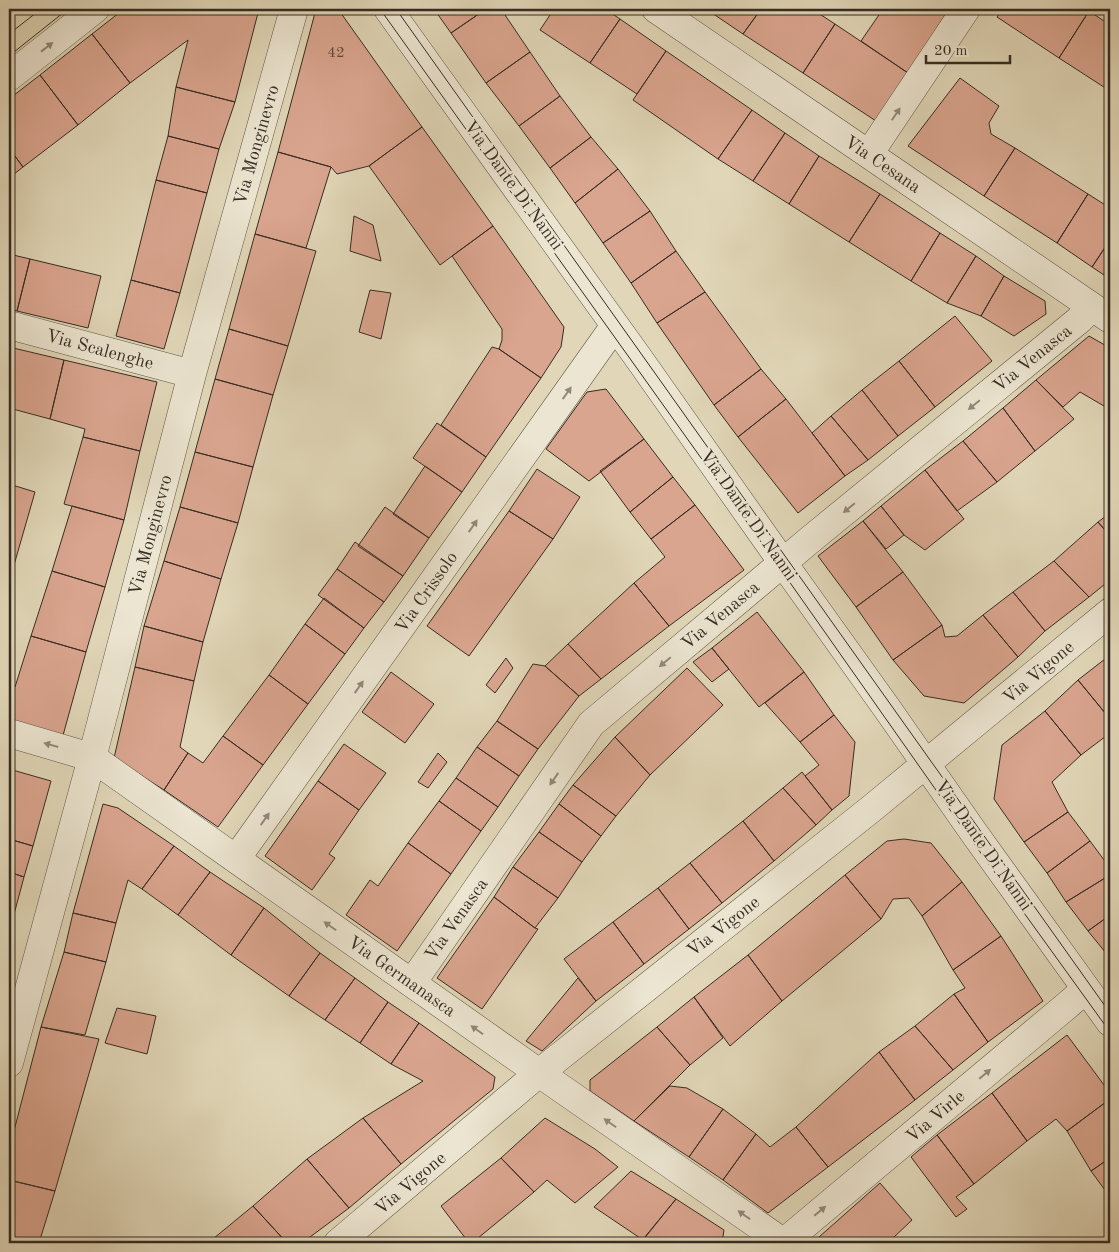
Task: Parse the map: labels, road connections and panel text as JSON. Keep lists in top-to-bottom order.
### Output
{
  "streets": {
    "street": [
      "Via Monginevro",
      "Via Cesana",
      "Via Dante Di Nanni",
      "Via Scalenghe",
      "Via Venasca",
      "Via Crissolo",
      "Via Vigone",
      "Via Germanasca",
      "Via Virle"
    ]
  },
  "crossings": [
    ["Via Monginevro", "Via Scalenghe"],
    ["Via Monginevro", "Via Germanasca"],
    ["Via Cesana", "Via Venasca"],
    ["Via Dante Di Nanni", "Via Venasca"],
    ["Via Dante Di Nanni", "Via Crissolo"],
    ["Via Dante Di Nanni", "Via Vigone"],
    ["Via Dante Di Nanni", "Via Virle"],
    ["Via Venasca", "Via Germanasca"],
    ["Via Crissolo", "Via Germanasca"],
    ["Via Vigone", "Via Germanasca"],
    ["Via Germanasca", "Via Virle"]
  ],
  "one_way": [
    "Via Venasca",
    "Via Crissolo",
    "Via Germanasca",
    "Via Virle"
  ],
  "house_numbers": ["42"],
  "scale_bar": "20 m"
}
